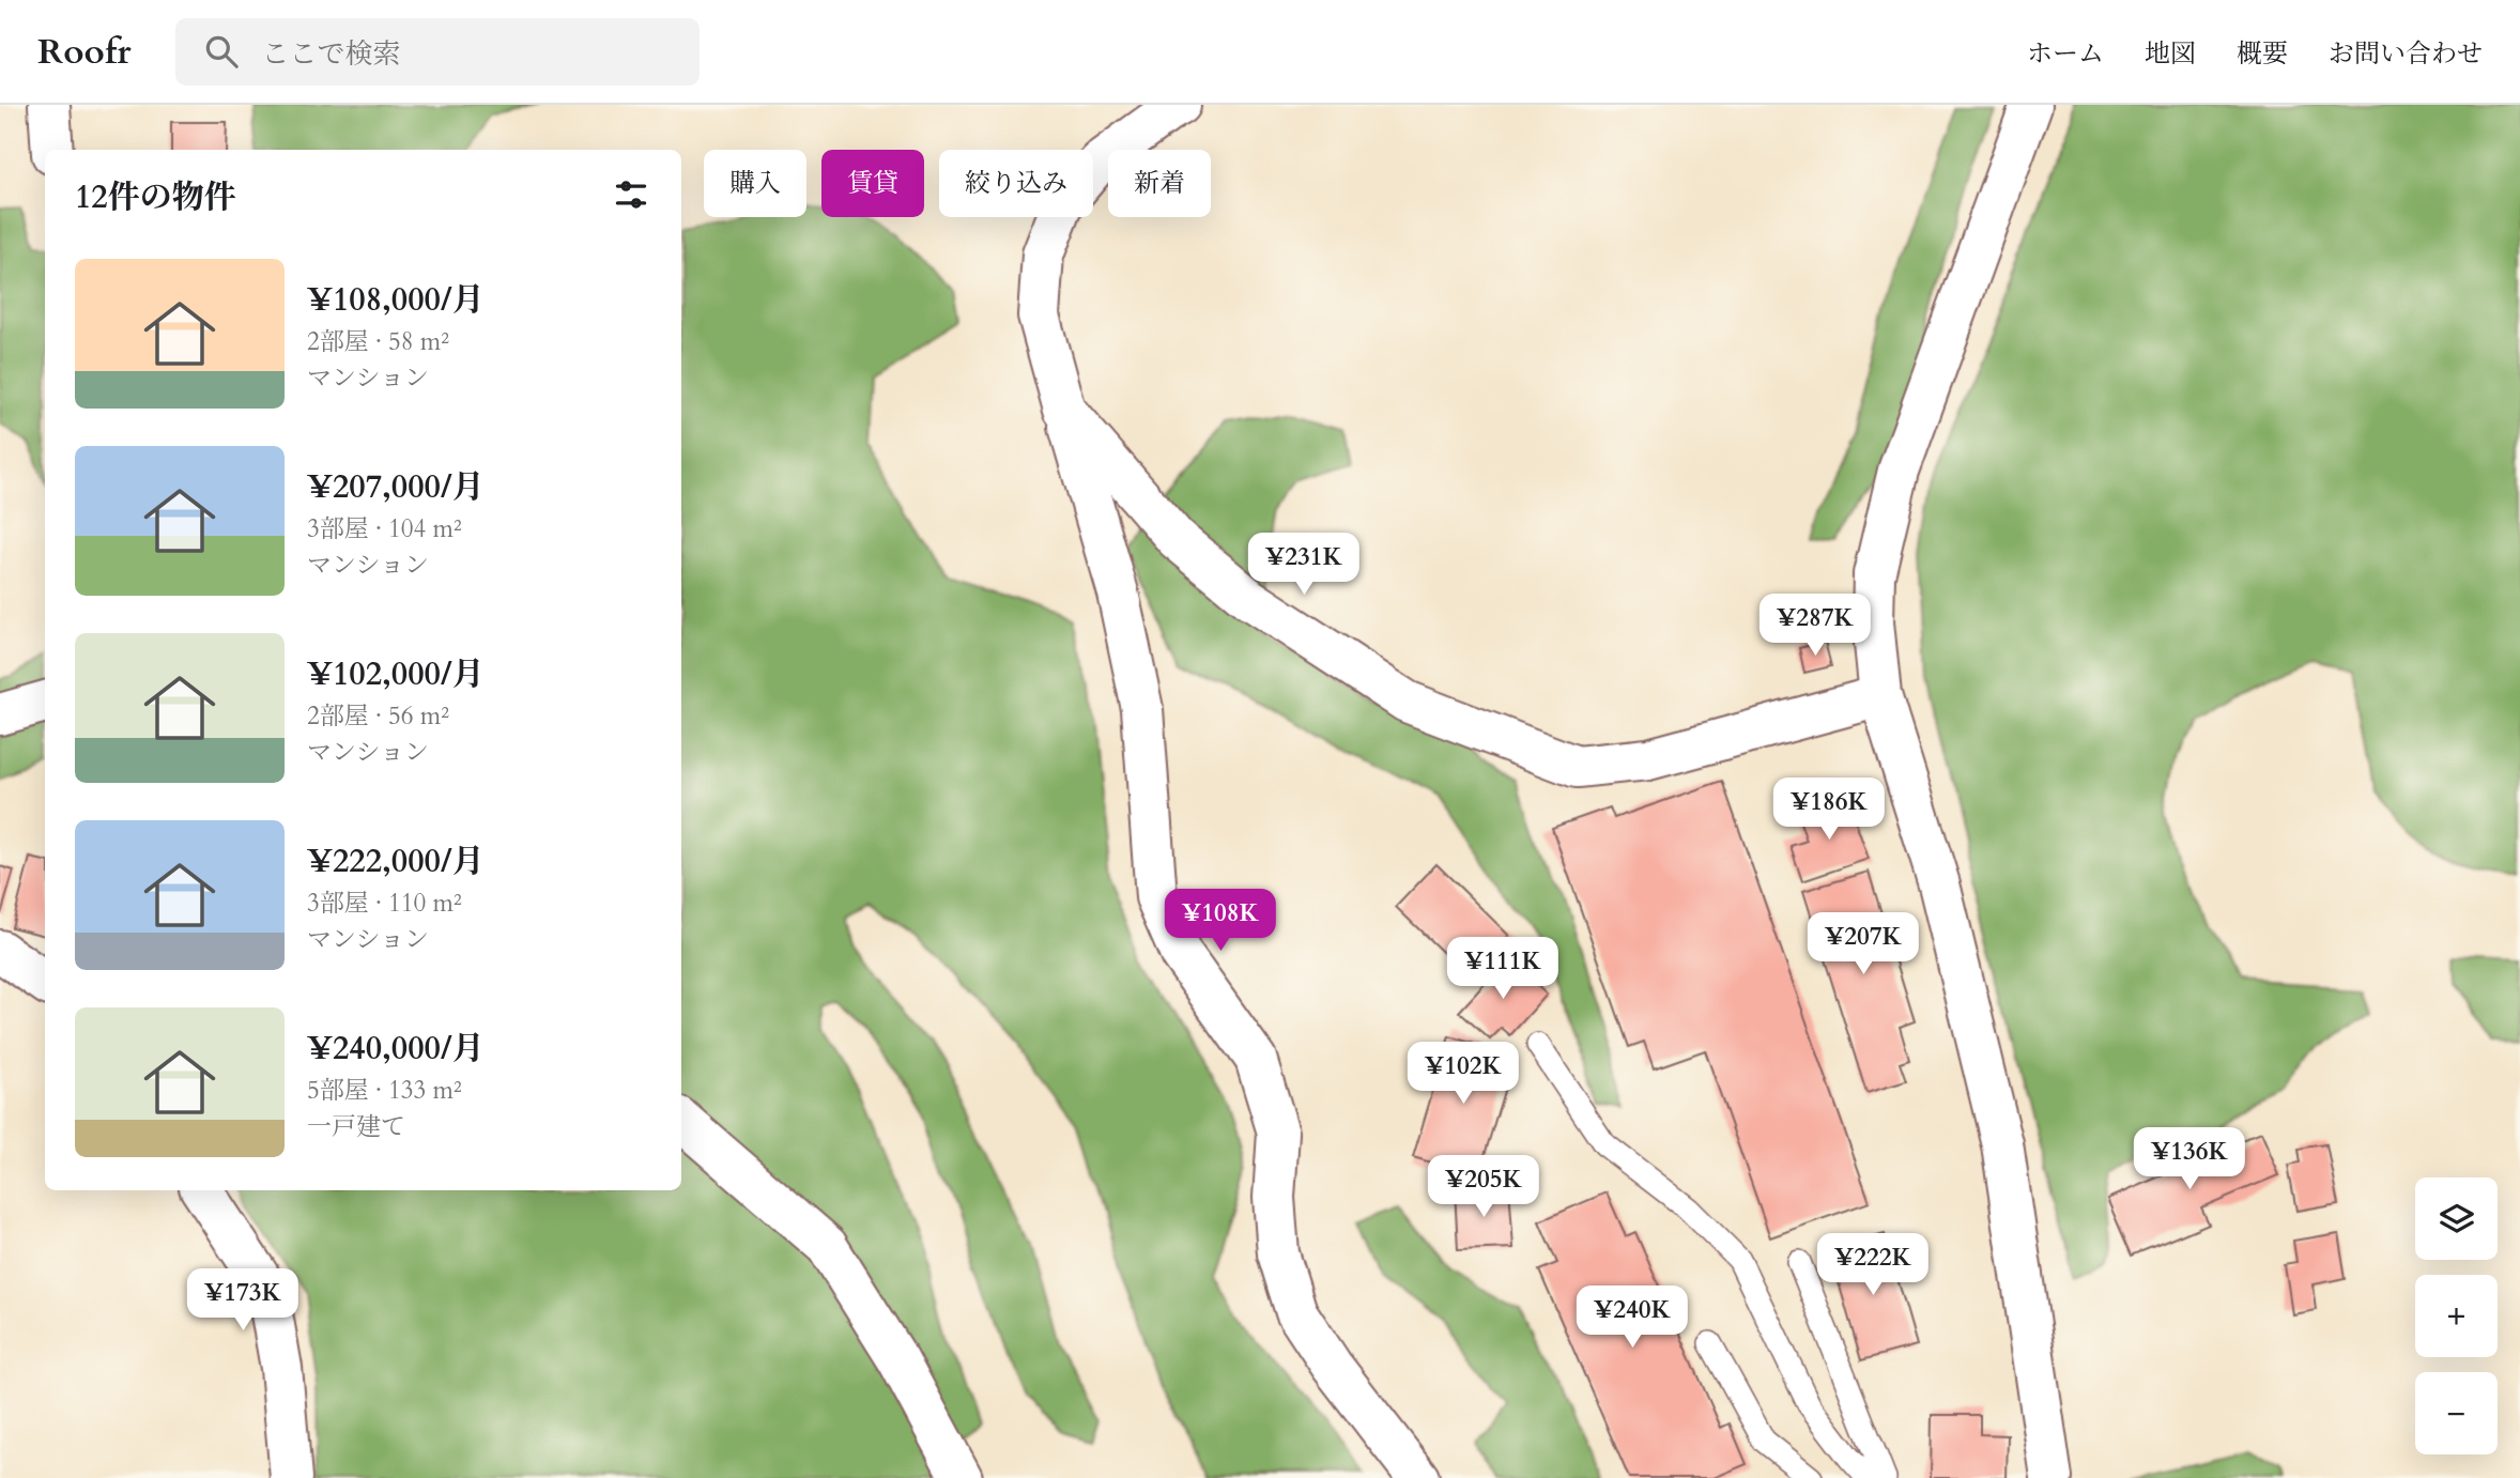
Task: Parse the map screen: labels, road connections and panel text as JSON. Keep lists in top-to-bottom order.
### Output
{
  "page": {
    "header": "Roofr",
    "search": "ここで検索",
    "nav": [
      "ホーム",
      "地図",
      "概要",
      "お問い合わせ"
    ],
    "chip": [
      "購入",
      "賃貸",
      "絞り込み",
      "新着"
    ],
    "heading": "12件の物件",
    "list": [
      {
        "name": "¥108,000/月",
        "note": "2部屋 · 58 m² · マンション"
      },
      {
        "name": "¥207,000/月",
        "note": "3部屋 · 104 m² · マンション"
      },
      {
        "name": "¥102,000/月",
        "note": "2部屋 · 56 m² · マンション"
      },
      {
        "name": "¥222,000/月",
        "note": "3部屋 · 110 m² · マンション"
      },
      {
        "name": "¥240,000/月",
        "note": "5部屋 · 133 m² · 一戸建て"
      }
    ],
    "price": [
      "¥231K",
      "¥287K",
      "¥186K",
      "¥108K",
      "¥207K",
      "¥111K",
      "¥102K",
      "¥136K",
      "¥205K",
      "¥222K",
      "¥173K",
      "¥240K"
    ],
    "map_buttons": ["+", "−"]
  }
}
